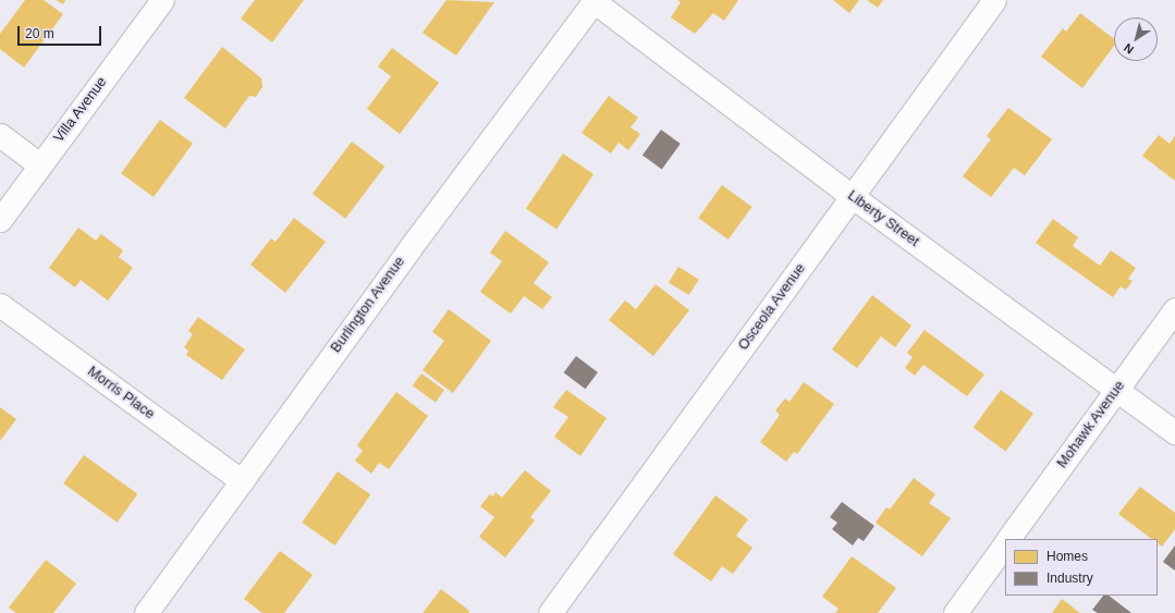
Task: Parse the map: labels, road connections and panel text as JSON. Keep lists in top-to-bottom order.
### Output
{
  "streets": {
    "street": [
      "Villa Avenue",
      "Liberty Street",
      "Burlington Avenue",
      "Osceola Avenue",
      "Morris Place",
      "Mohawk Avenue"
    ]
  },
  "crossings": [
    ["Liberty Street", "Burlington Avenue"],
    ["Liberty Street", "Osceola Avenue"],
    ["Liberty Street", "Mohawk Avenue"],
    ["Burlington Avenue", "Morris Place"]
  ],
  "legend": ["Homes", "Industry"],
  "scale_bar": "20 m",
  "north": "bottom left"
}
